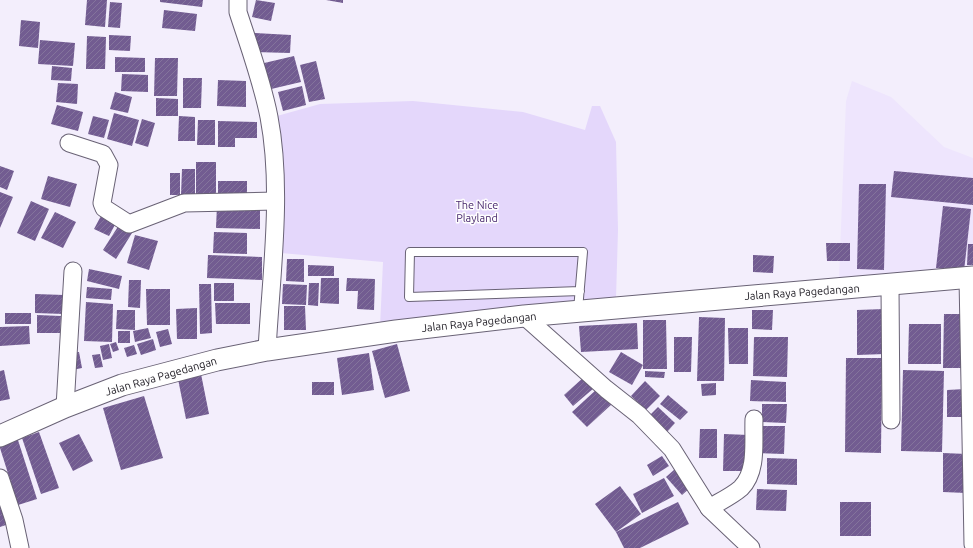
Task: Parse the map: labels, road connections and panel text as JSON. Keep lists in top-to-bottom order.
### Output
{
  "streets": {
    "street": ["Jalan Raya Pagedangan"]
  },
  "parks": ["The Nice Playland"]
}
